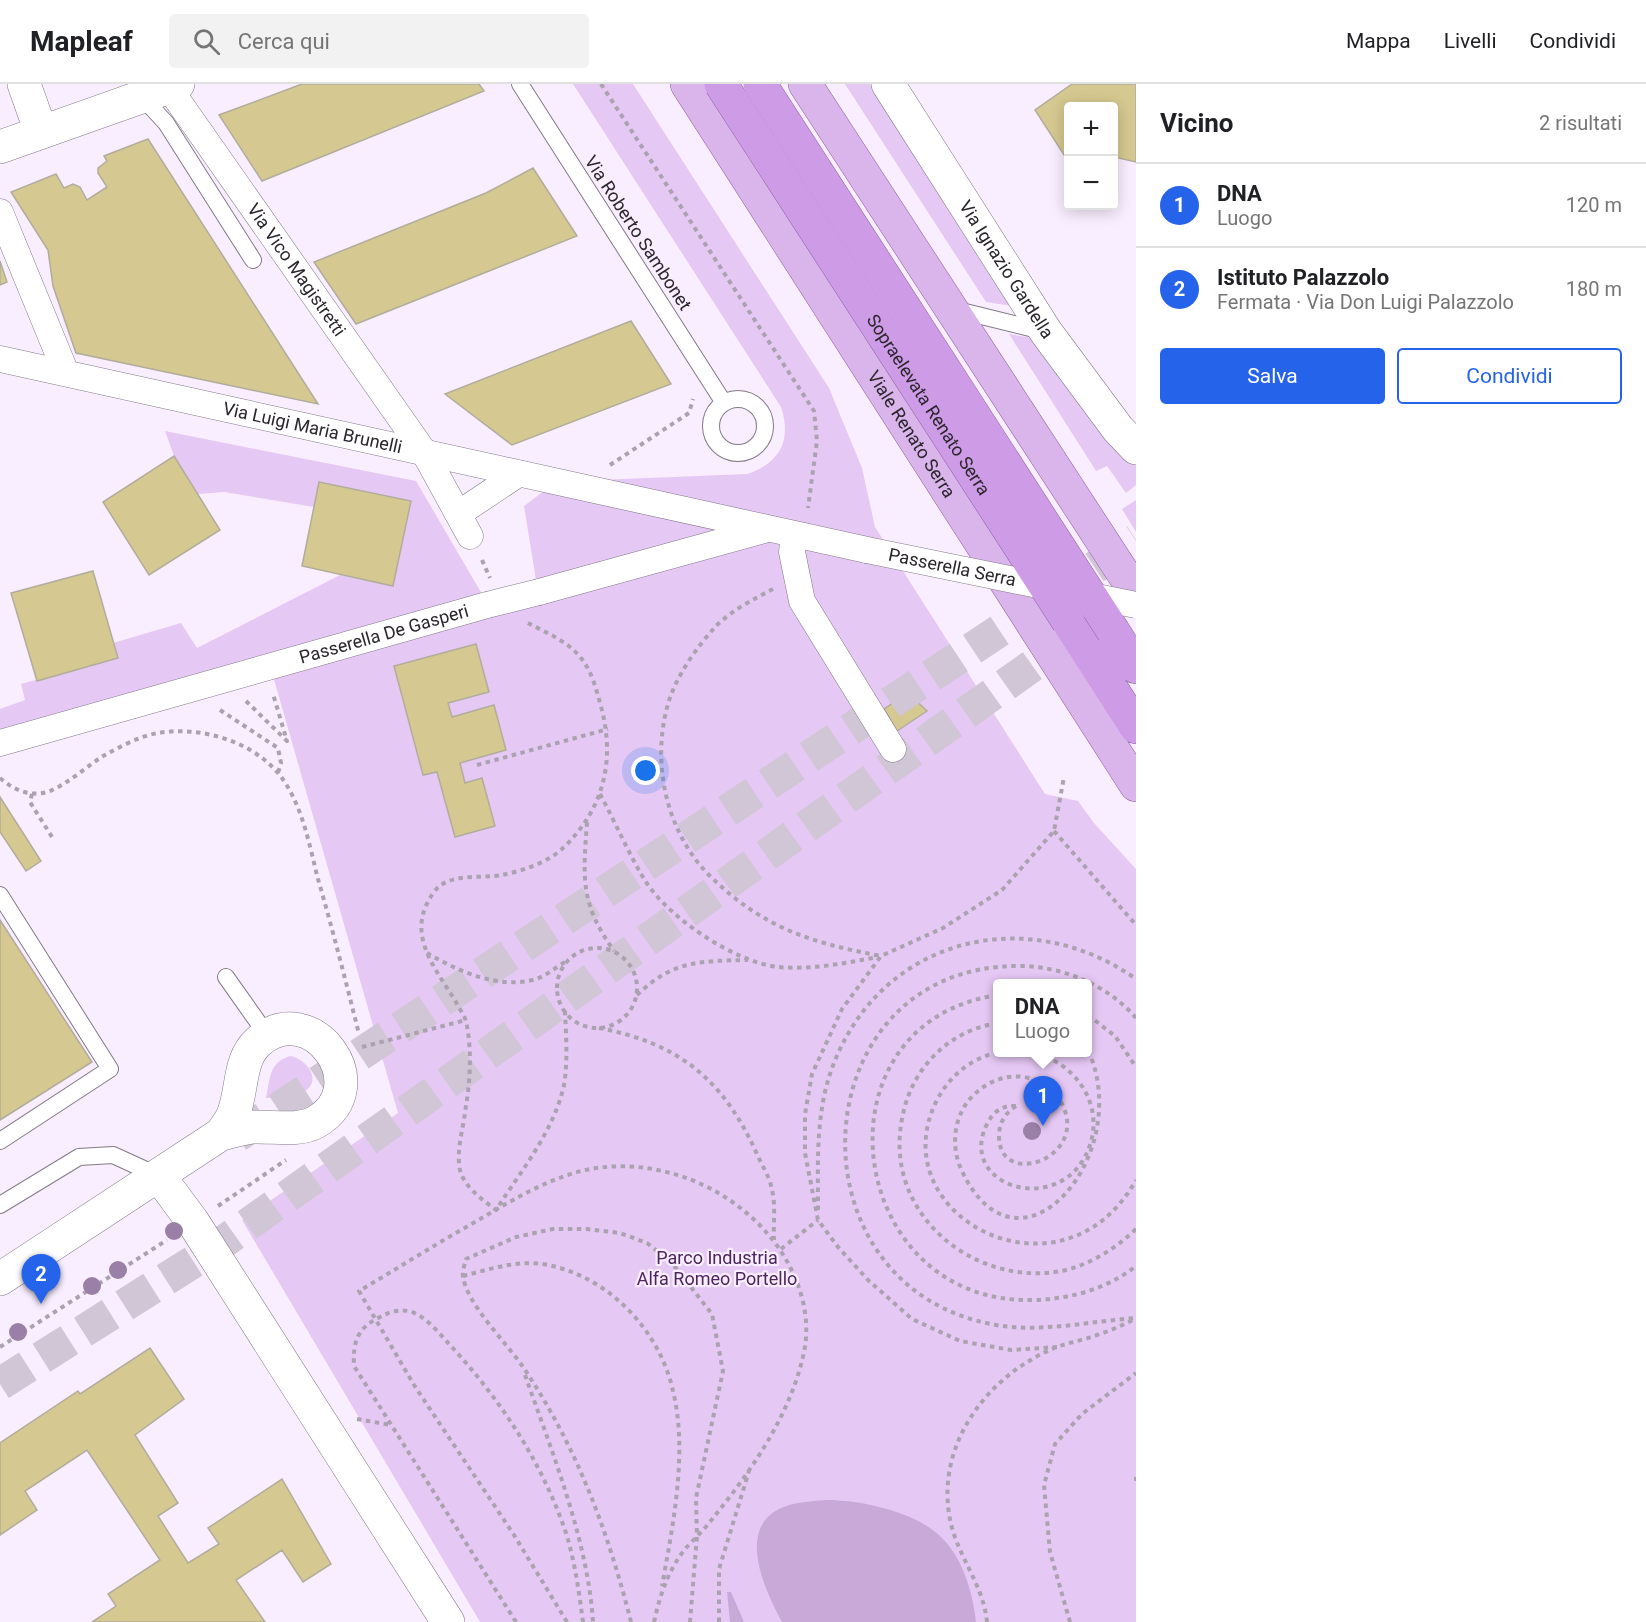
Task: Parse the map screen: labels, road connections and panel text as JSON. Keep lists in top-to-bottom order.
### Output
{
  "streets": {
    "highway": ["Sopraelevata Renato Serra"],
    "main road": ["Viale Renato Serra"],
    "street": [
      "Via Ignazio Gardella",
      "Via Vico Magistretti",
      "Via Luigi Maria Brunelli",
      "Passerella Serra",
      "Passerella De Gasperi"
    ],
    "lane": ["Via Roberto Sambonet"]
  },
  "crossings": [
    ["Via Vico Magistretti", "Via Luigi Maria Brunelli"],
    ["Via Luigi Maria Brunelli", "Passerella Serra"],
    ["Via Luigi Maria Brunelli", "Passerella De Gasperi"],
    ["Passerella Serra", "Passerella De Gasperi"]
  ],
  "parks": ["Parco Industria Alfa Romeo Portello"],
  "page": {
    "header": "Mapleaf",
    "search": "Cerca qui",
    "nav": ["Mappa", "Livelli", "Condividi"],
    "heading": ["Vicino", "2 risultati"],
    "map_buttons": ["+", "−"],
    "list": [
      {
        "mark": "1",
        "name": "DNA",
        "note": "Luogo",
        "value": "120 m"
      },
      {
        "mark": "2",
        "name": "Istituto Palazzolo",
        "note": "Fermata · Via Don Luigi Palazzolo",
        "value": "180 m"
      }
    ],
    "buttons": ["Salva", "Condividi"],
    "popup": ["DNA", "Luogo"],
    "pins": ["1", "2"]
  }
}
